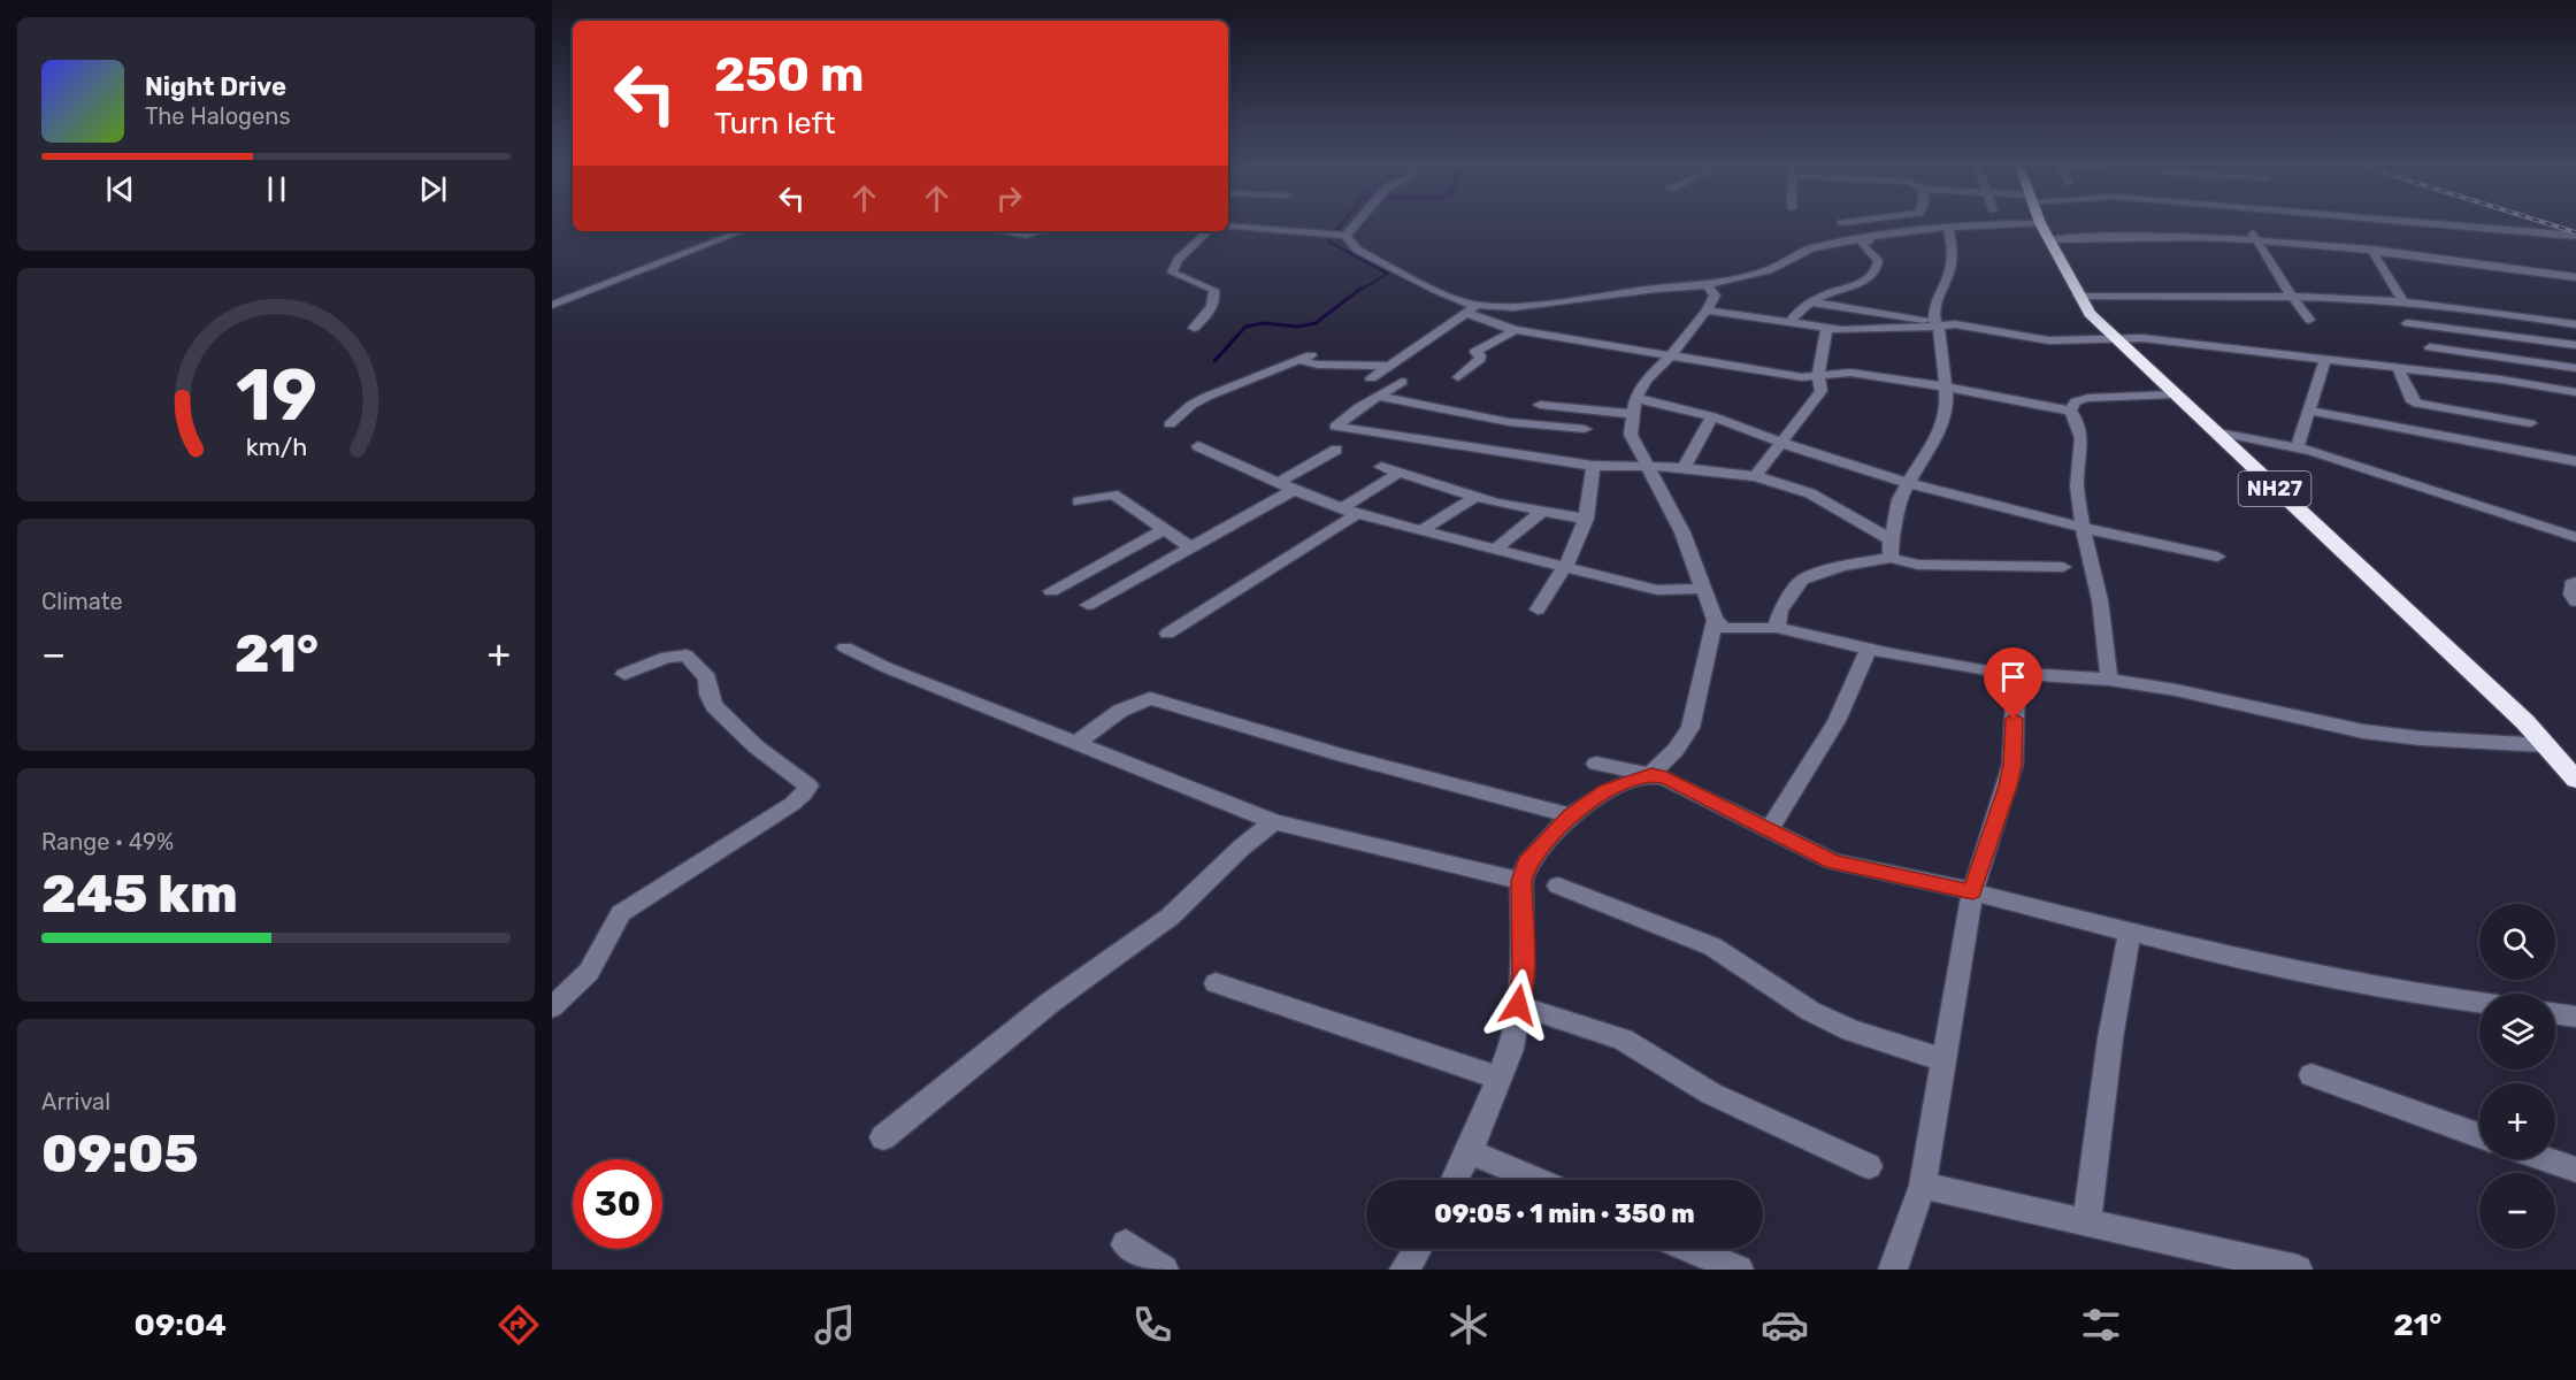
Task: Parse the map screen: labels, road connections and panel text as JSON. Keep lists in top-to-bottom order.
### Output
{
  "streets": {
    "highway": ["NH27"]
  },
  "page": {
    "turn": ["250 m", "Turn left"],
    "song": ["Night Drive", "The Halogens"],
    "tile": [
      "Climate",
      ["Range · 49%", "245 km"],
      ["Arrival", "09:05"]
    ],
    "heat": ["−", "21°", "+"],
    "map_buttons": ["+", "−"],
    "limit": "30",
    "trip": "09:05 · 1 min · 350 m",
    "tabs": ["09:04", "21°"],
    "gauge": ["19", "km/h"]
  }
}
